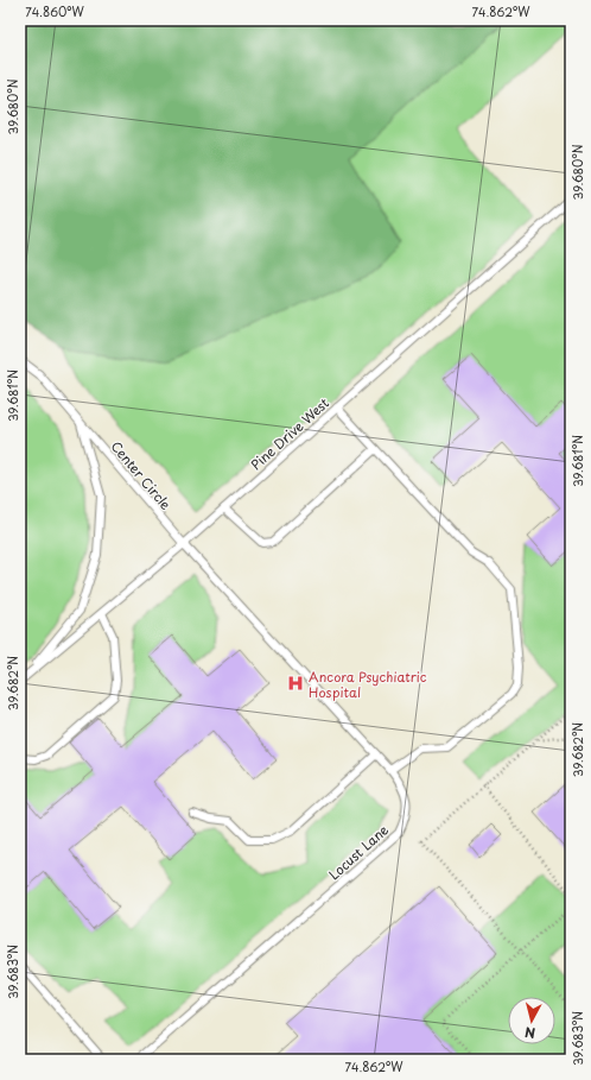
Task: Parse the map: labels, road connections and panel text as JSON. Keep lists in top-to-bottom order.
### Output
{
  "streets": {
    "lane": ["Pine Drive West", "Center Circle", "Locust Lane"]
  },
  "crossings": [
    ["Pine Drive West", "Center Circle"],
    ["Pine Drive West", "Locust Lane"],
    ["Center Circle", "Locust Lane"]
  ],
  "places": {
    "hospital": ["Ancora Psychiatric Hospital"]
  },
  "north": "bottom",
  "coordinates": [
    "74.860°W",
    "74.862°W",
    "39.680°N",
    "39.681°N",
    "39.682°N",
    "39.683°N"
  ]
}
